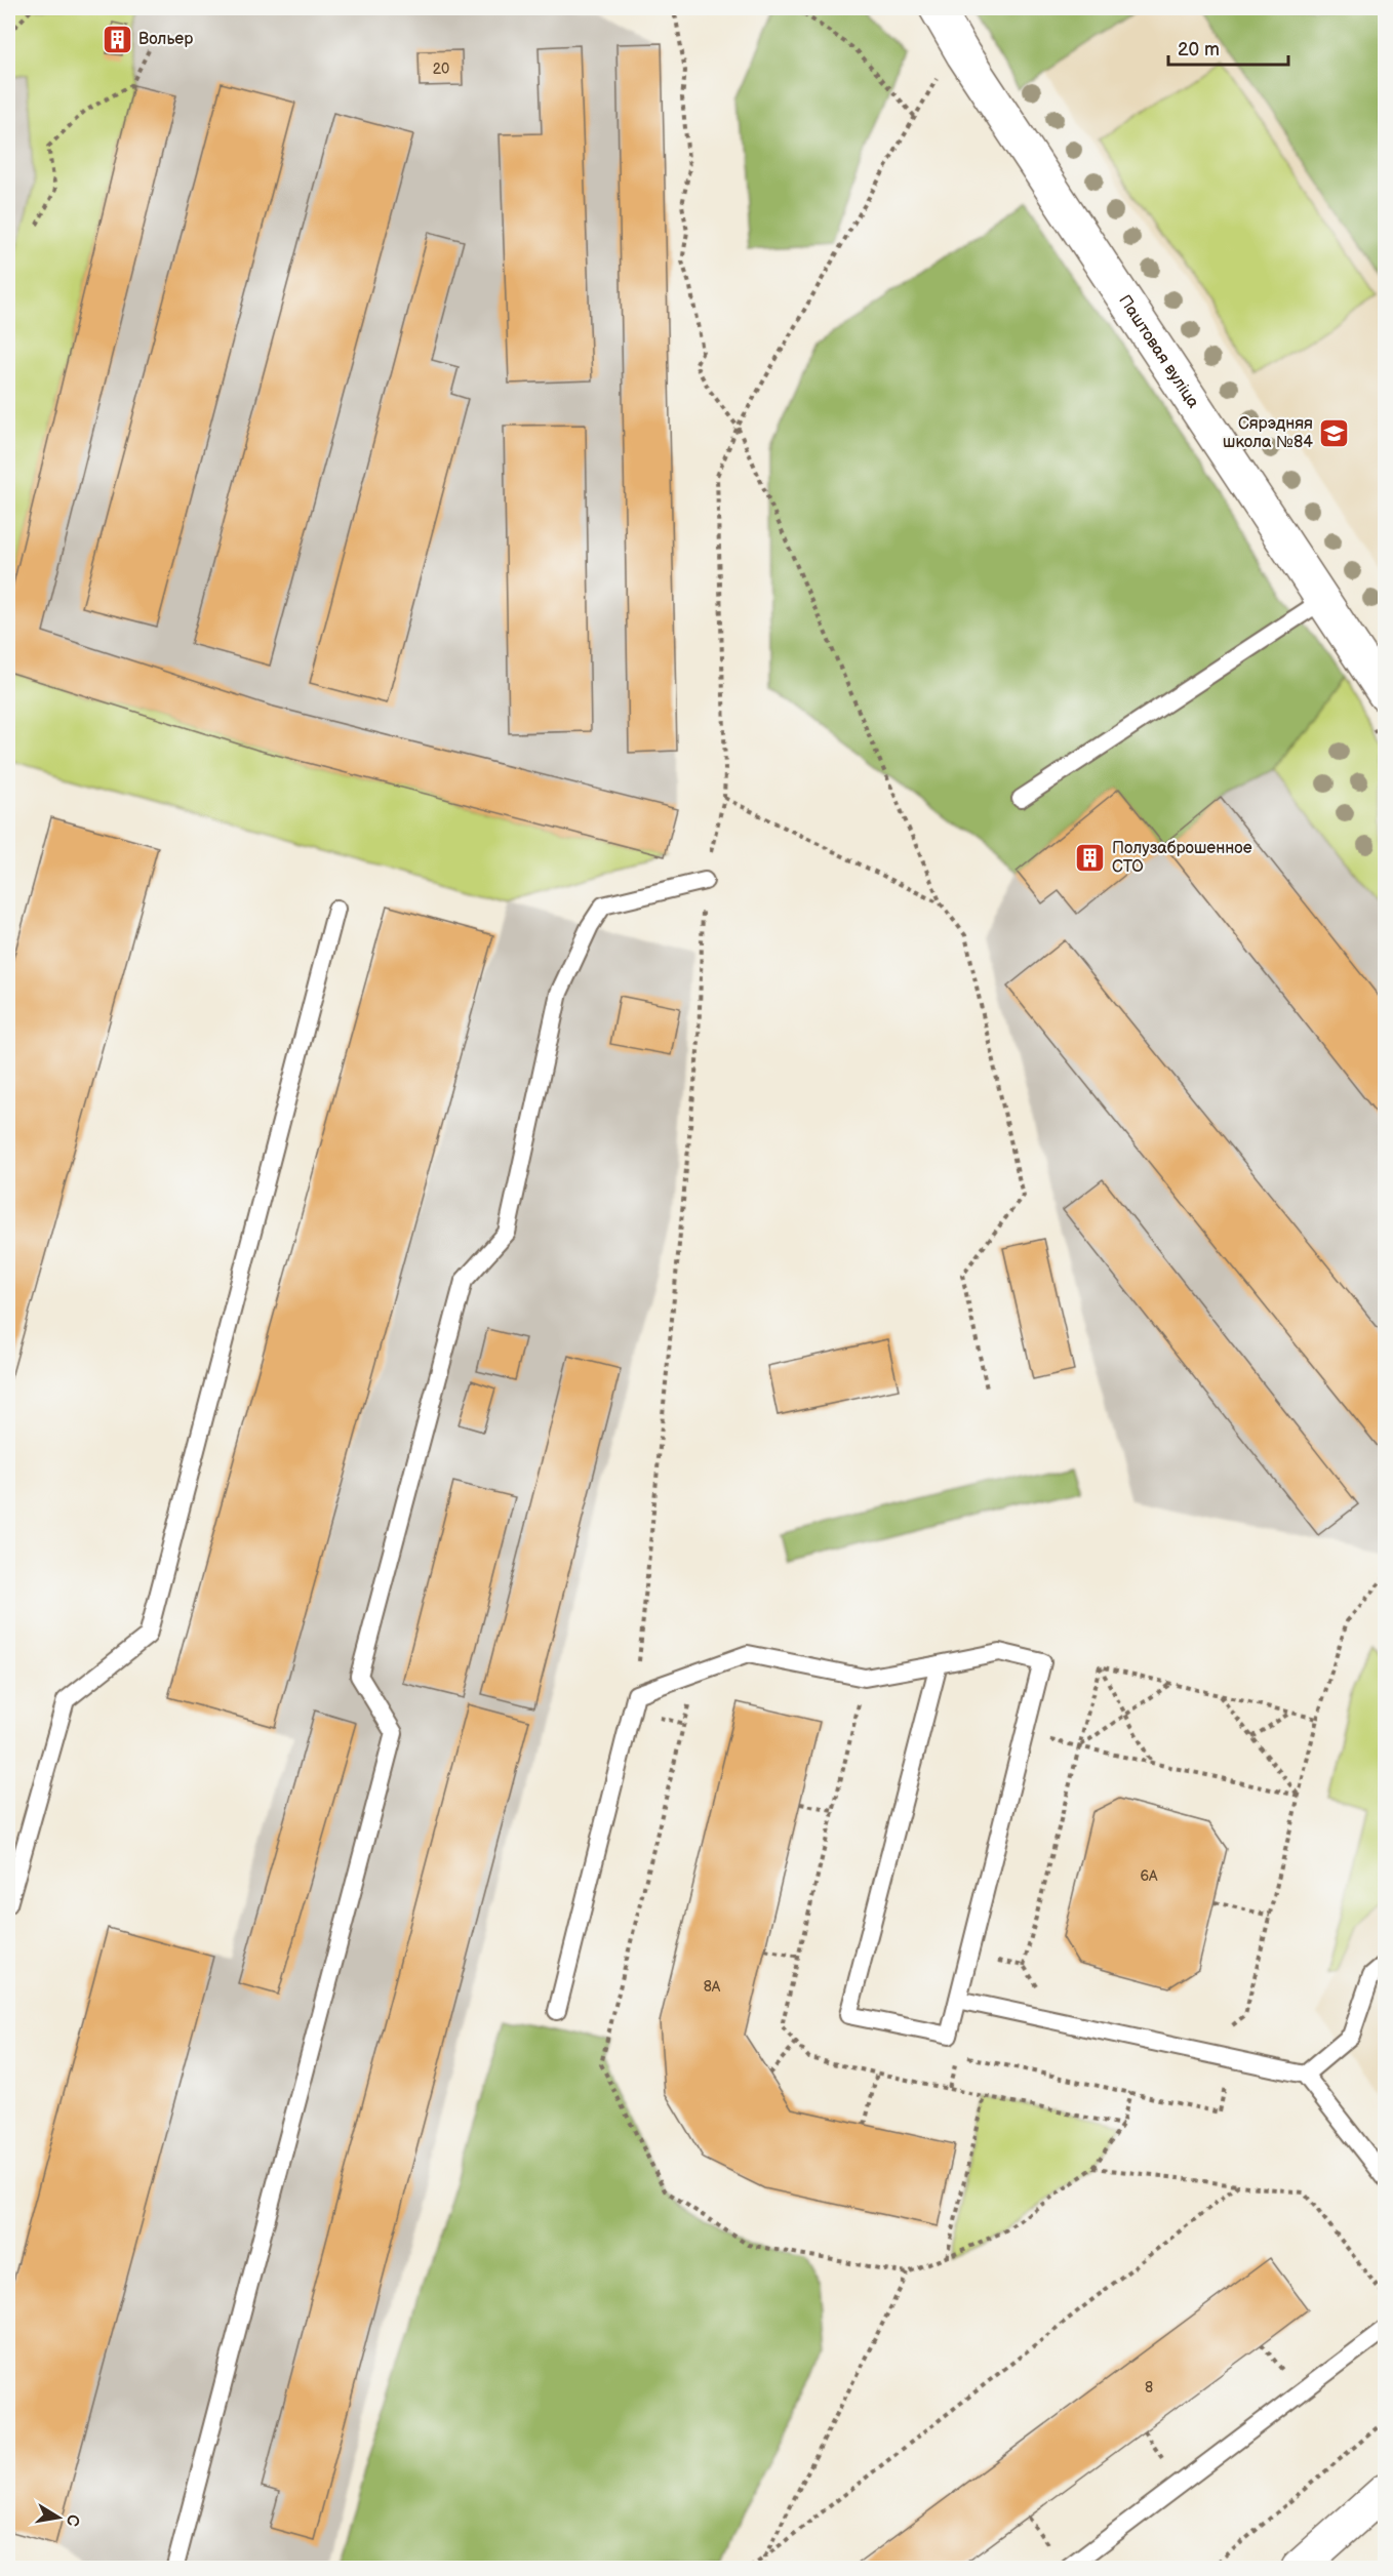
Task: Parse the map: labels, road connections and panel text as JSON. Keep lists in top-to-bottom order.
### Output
{
  "streets": {
    "street": ["Паштовая вуліца"]
  },
  "places": {
    "building": ["Вольер", "Полузаброшенное СТО"],
    "school or university": ["Сярэдняя школа №84"]
  },
  "house_numbers": [
    "20",
    "6А",
    "8А",
    "8"
  ],
  "scale_bar": "20 m",
  "north": "right"
}
